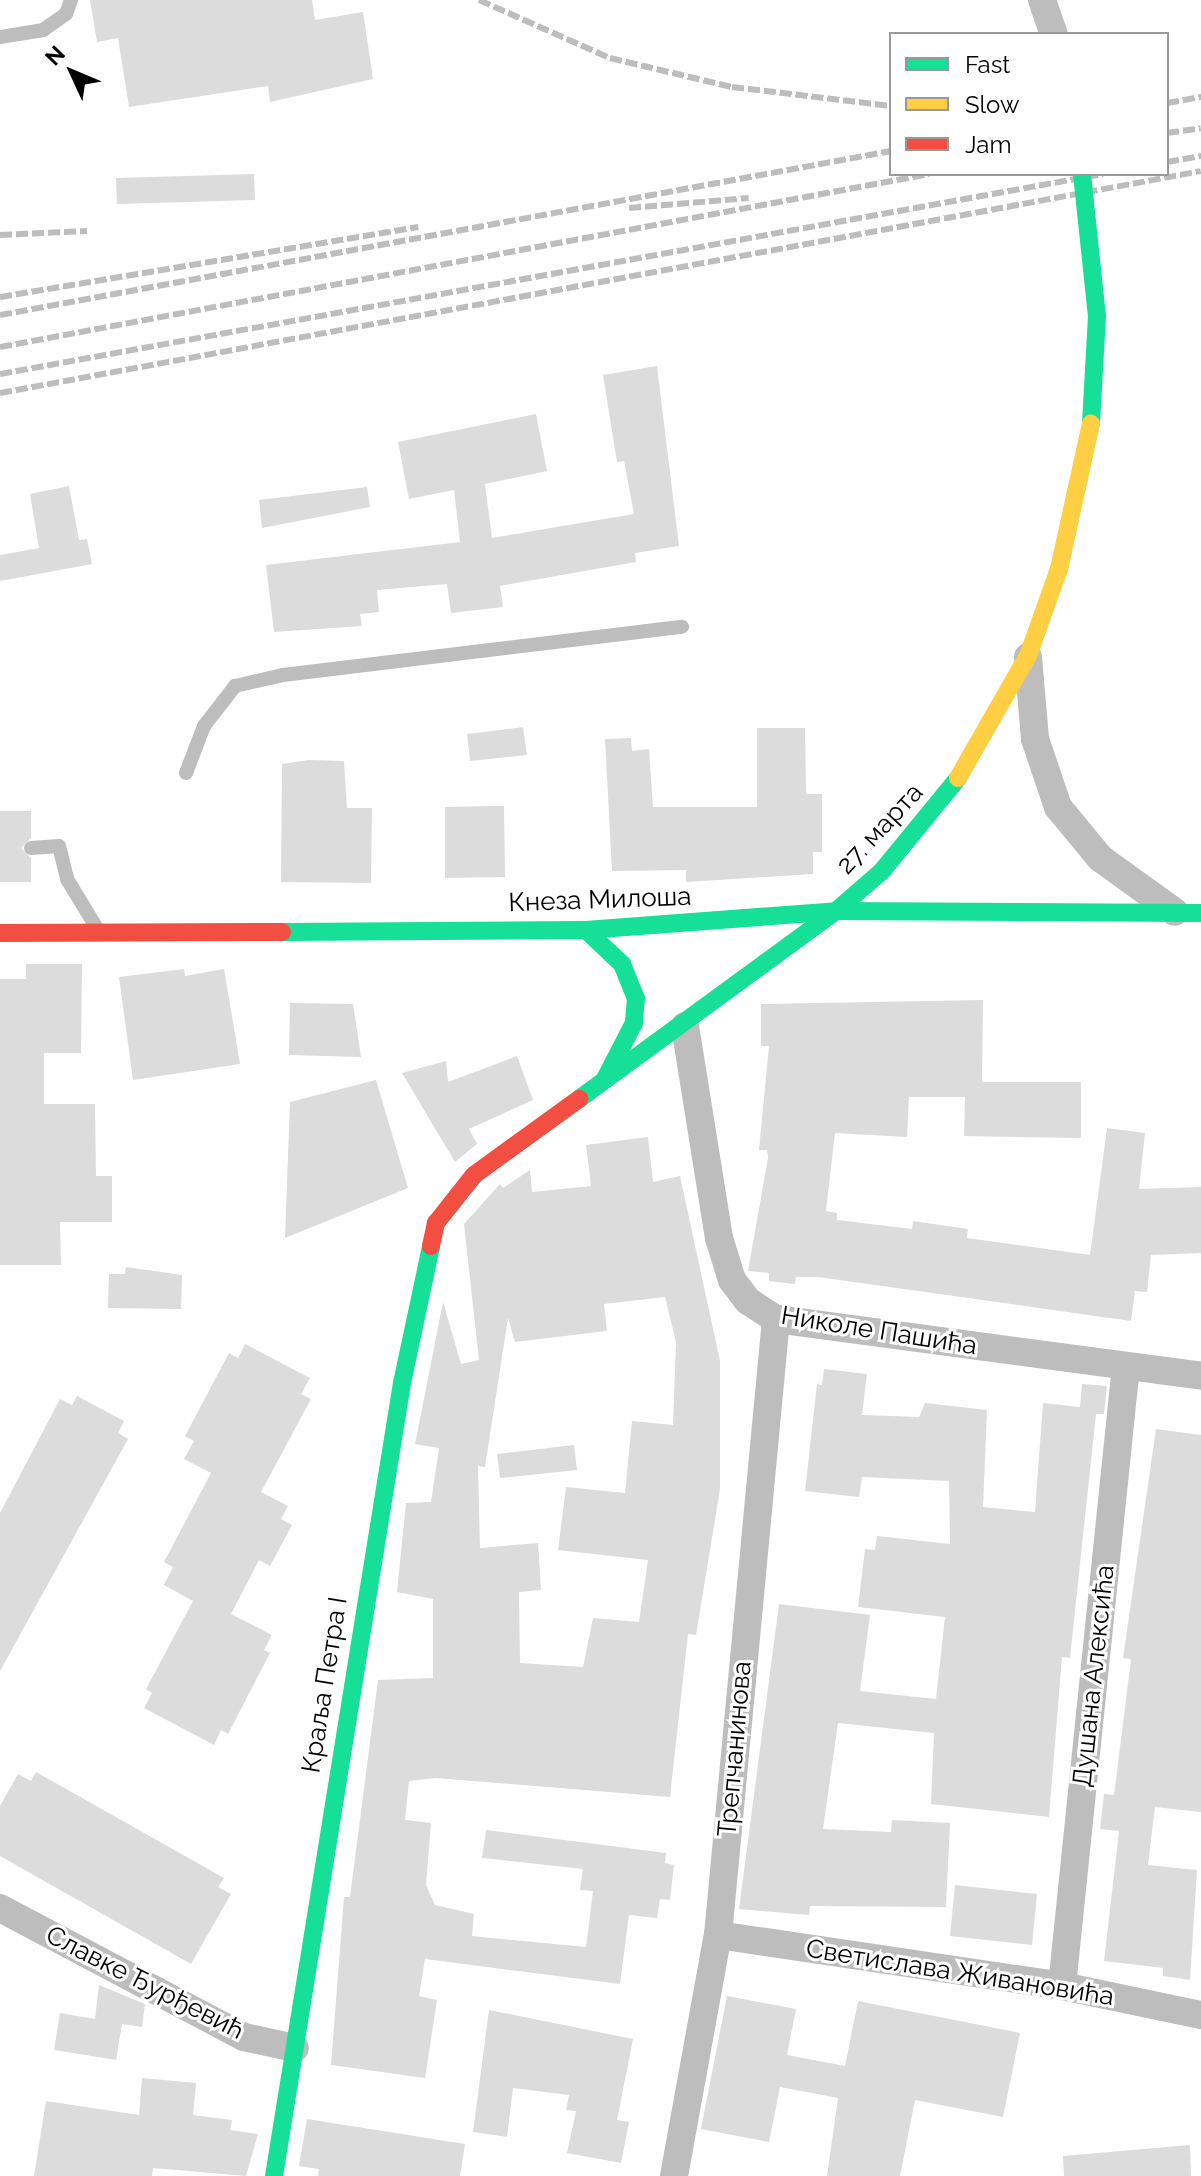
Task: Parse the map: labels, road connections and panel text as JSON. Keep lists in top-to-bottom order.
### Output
{
  "streets": {
    "street": [
      "27. марта",
      "Кнеза Милоша",
      "Николе Пашића",
      "Душана Алексића",
      "Краља Петра I",
      "Трепчанинова",
      "Светислава Живановића",
      "Славке Ђурђевић"
    ]
  },
  "crossings": [
    ["27. марта", "Кнеза Милоша"],
    ["27. марта", "Николе Пашића"],
    ["27. марта", "Краља Петра I"],
    ["Николе Пашића", "Душана Алексића"],
    ["Николе Пашића", "Трепчанинова"],
    ["Душана Алексића", "Светислава Живановића"],
    ["Краља Петра I", "Славке Ђурђевић"],
    ["Трепчанинова", "Светислава Живановића"]
  ],
  "legend": ["Fast", "Slow", "Jam"],
  "north": "top left"
}
